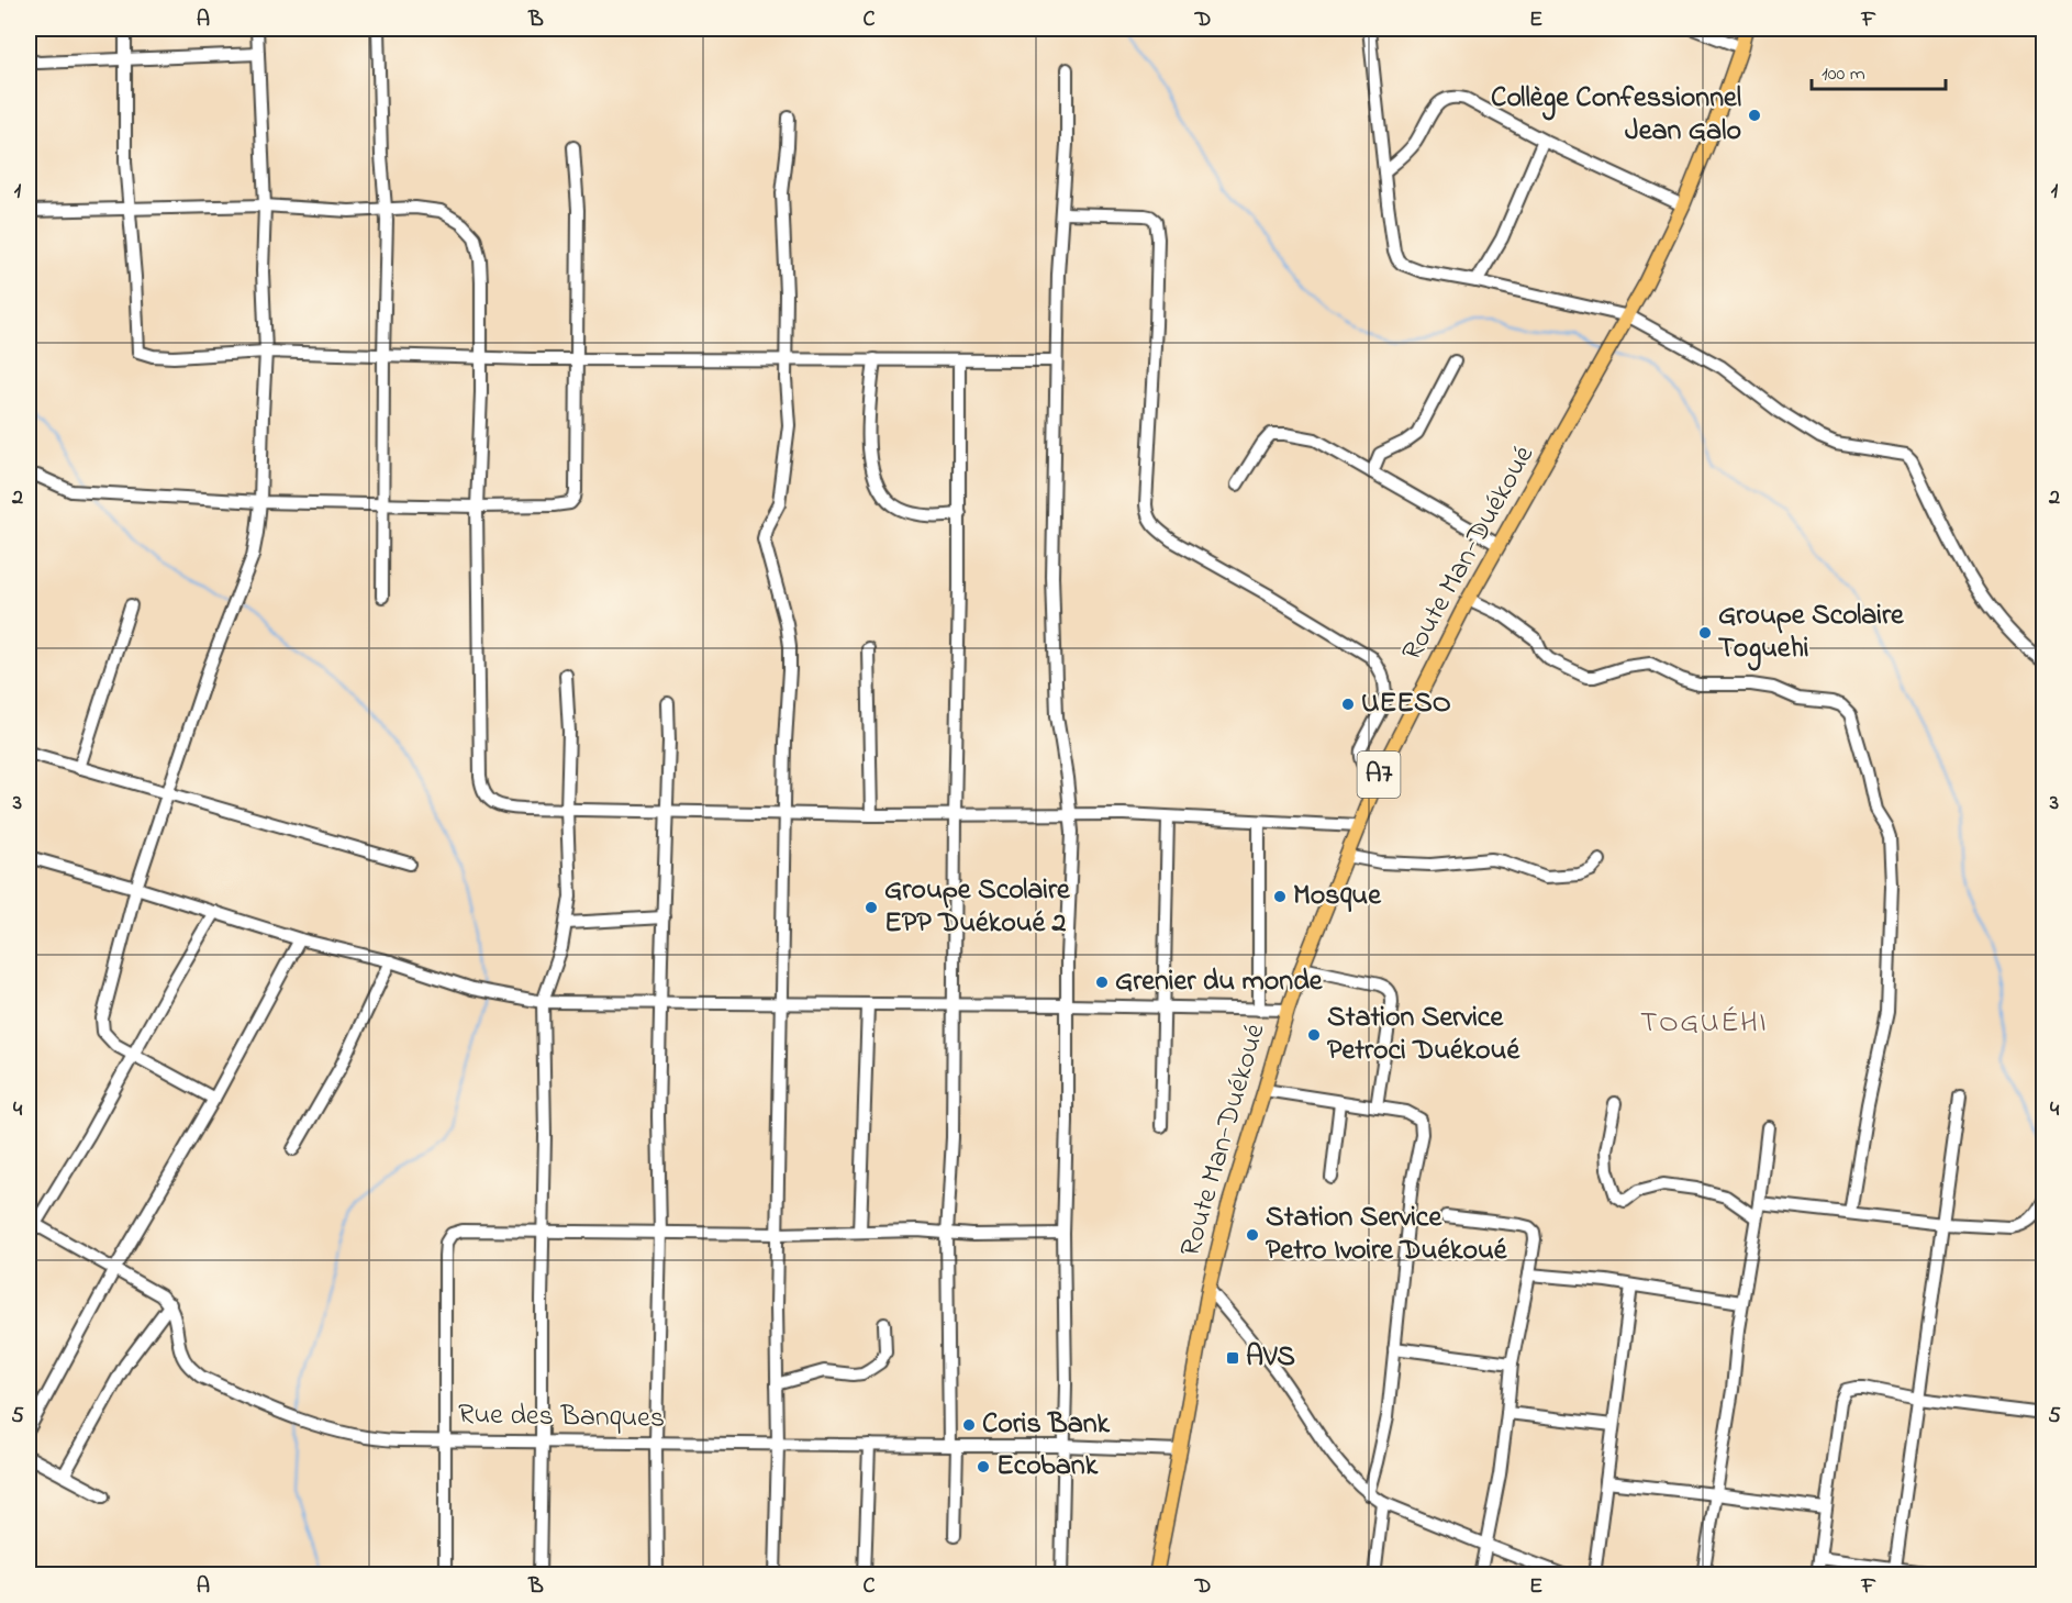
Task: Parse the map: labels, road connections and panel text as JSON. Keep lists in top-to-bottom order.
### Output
{
  "streets": {
    "main road": ["Route Man-Duékoué", "A7"],
    "street": ["Rue des Banques"]
  },
  "crossings": [
    ["Route Man-Duékoué", "Rue des Banques"]
  ],
  "districts": ["TOGUÉHI"],
  "places": {
    "other": [
      "Collège Confessionnel Jean Galo",
      "Groupe Scolaire Toguehi",
      "UEESO",
      "Mosque",
      "Groupe Scolaire EPP Duékoué 2",
      "Grenier du monde",
      "Station Service Petroci Duékoué",
      "Station Service Petro Ivoire Duékoué",
      "Coris Bank",
      "Ecobank"
    ],
    "transit": ["AVS"]
  },
  "scale_bar": "100 m",
  "grid": {
    "columns": [
      "A",
      "B",
      "C",
      "D",
      "E",
      "F"
    ],
    "rows": [
      "1",
      "2",
      "3",
      "4",
      "5"
    ]
  }
}
